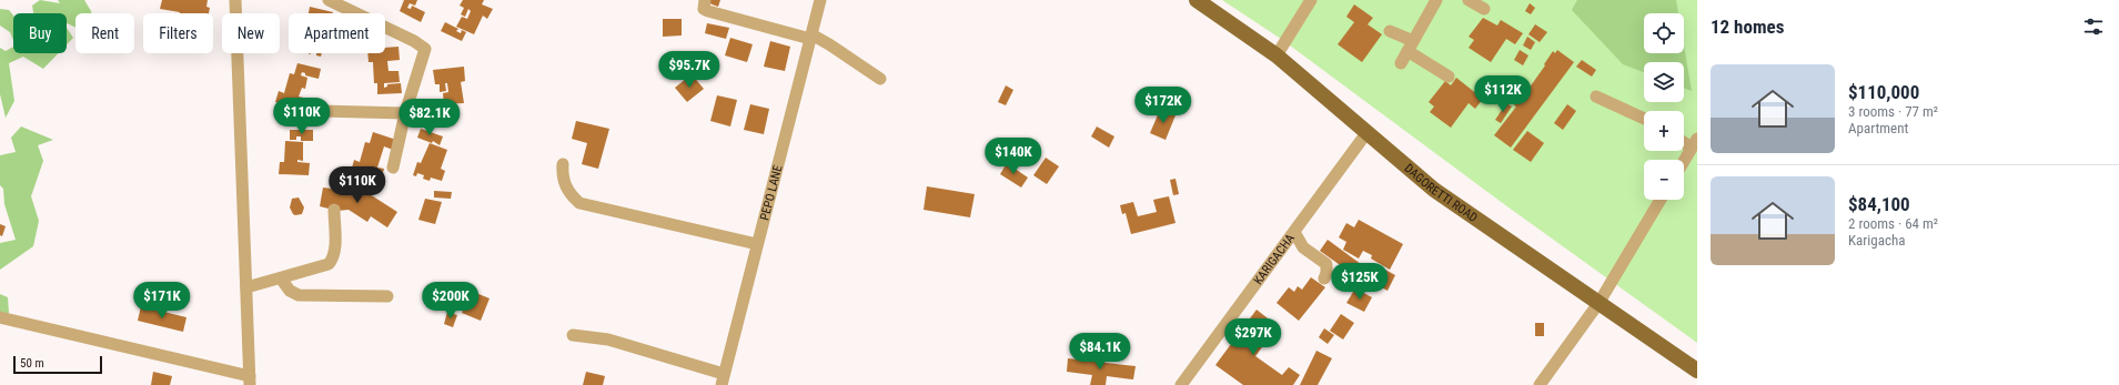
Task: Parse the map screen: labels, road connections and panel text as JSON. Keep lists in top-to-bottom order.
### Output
{
  "streets": {
    "main road": ["DAGORETTI ROAD"],
    "street": ["PEPO LANE", "KARIGACHA"]
  },
  "crossings": [
    ["DAGORETTI ROAD", "KARIGACHA"]
  ],
  "scale_bar": "50 m",
  "page": {
    "heading": "12 homes",
    "map_buttons": ["+", "−"],
    "chip": [
      "Buy",
      "Rent",
      "Filters",
      "New",
      "Apartment"
    ],
    "price": [
      "$95.7K",
      "$112K",
      "$172K",
      "$110K",
      "$82.1K",
      "$140K",
      "$110K",
      "$125K",
      "$171K",
      "$200K",
      "$297K",
      "$84.1K"
    ],
    "list": [
      {
        "name": "$110,000",
        "note": "3 rooms · 77 m² · Apartment"
      },
      {
        "name": "$84,100",
        "note": "2 rooms · 64 m² · Karigacha"
      }
    ],
    "scale": "50 m"
  }
}
